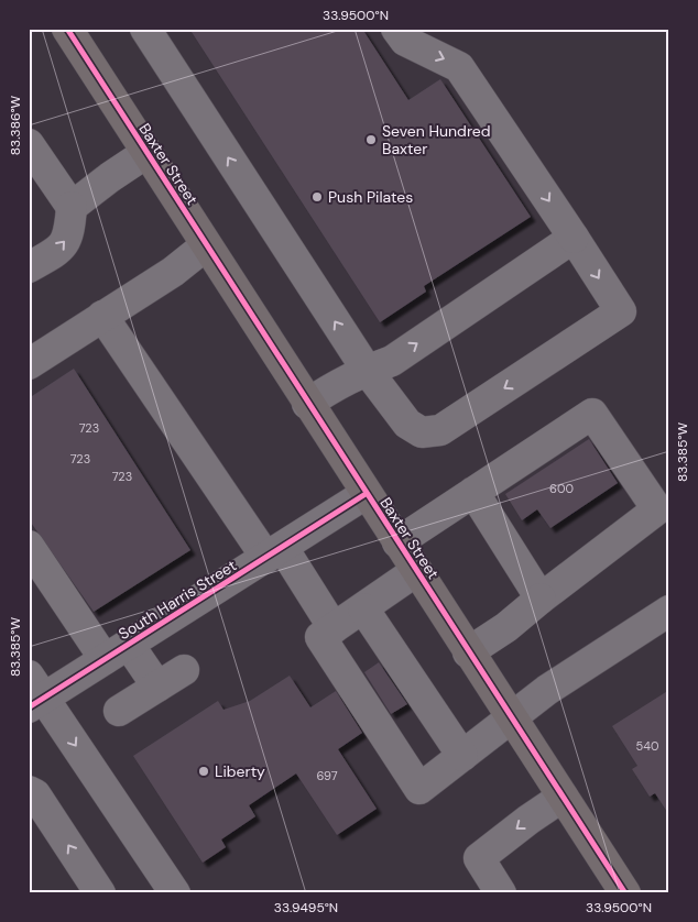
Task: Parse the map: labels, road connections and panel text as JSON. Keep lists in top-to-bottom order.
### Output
{
  "streets": {
    "main road": ["Baxter Street"],
    "street": ["South Harris Street"]
  },
  "crossings": [
    ["Baxter Street", "South Harris Street"]
  ],
  "places": ["Seven Hundred Baxter", "Push Pilates", "Liberty"],
  "house_numbers": [
    "723",
    "723",
    "723",
    "600",
    "540",
    "697"
  ],
  "coordinates": [
    "33.9500°N",
    "83.386°W",
    "83.385°W",
    "33.9495°N"
  ]
}
